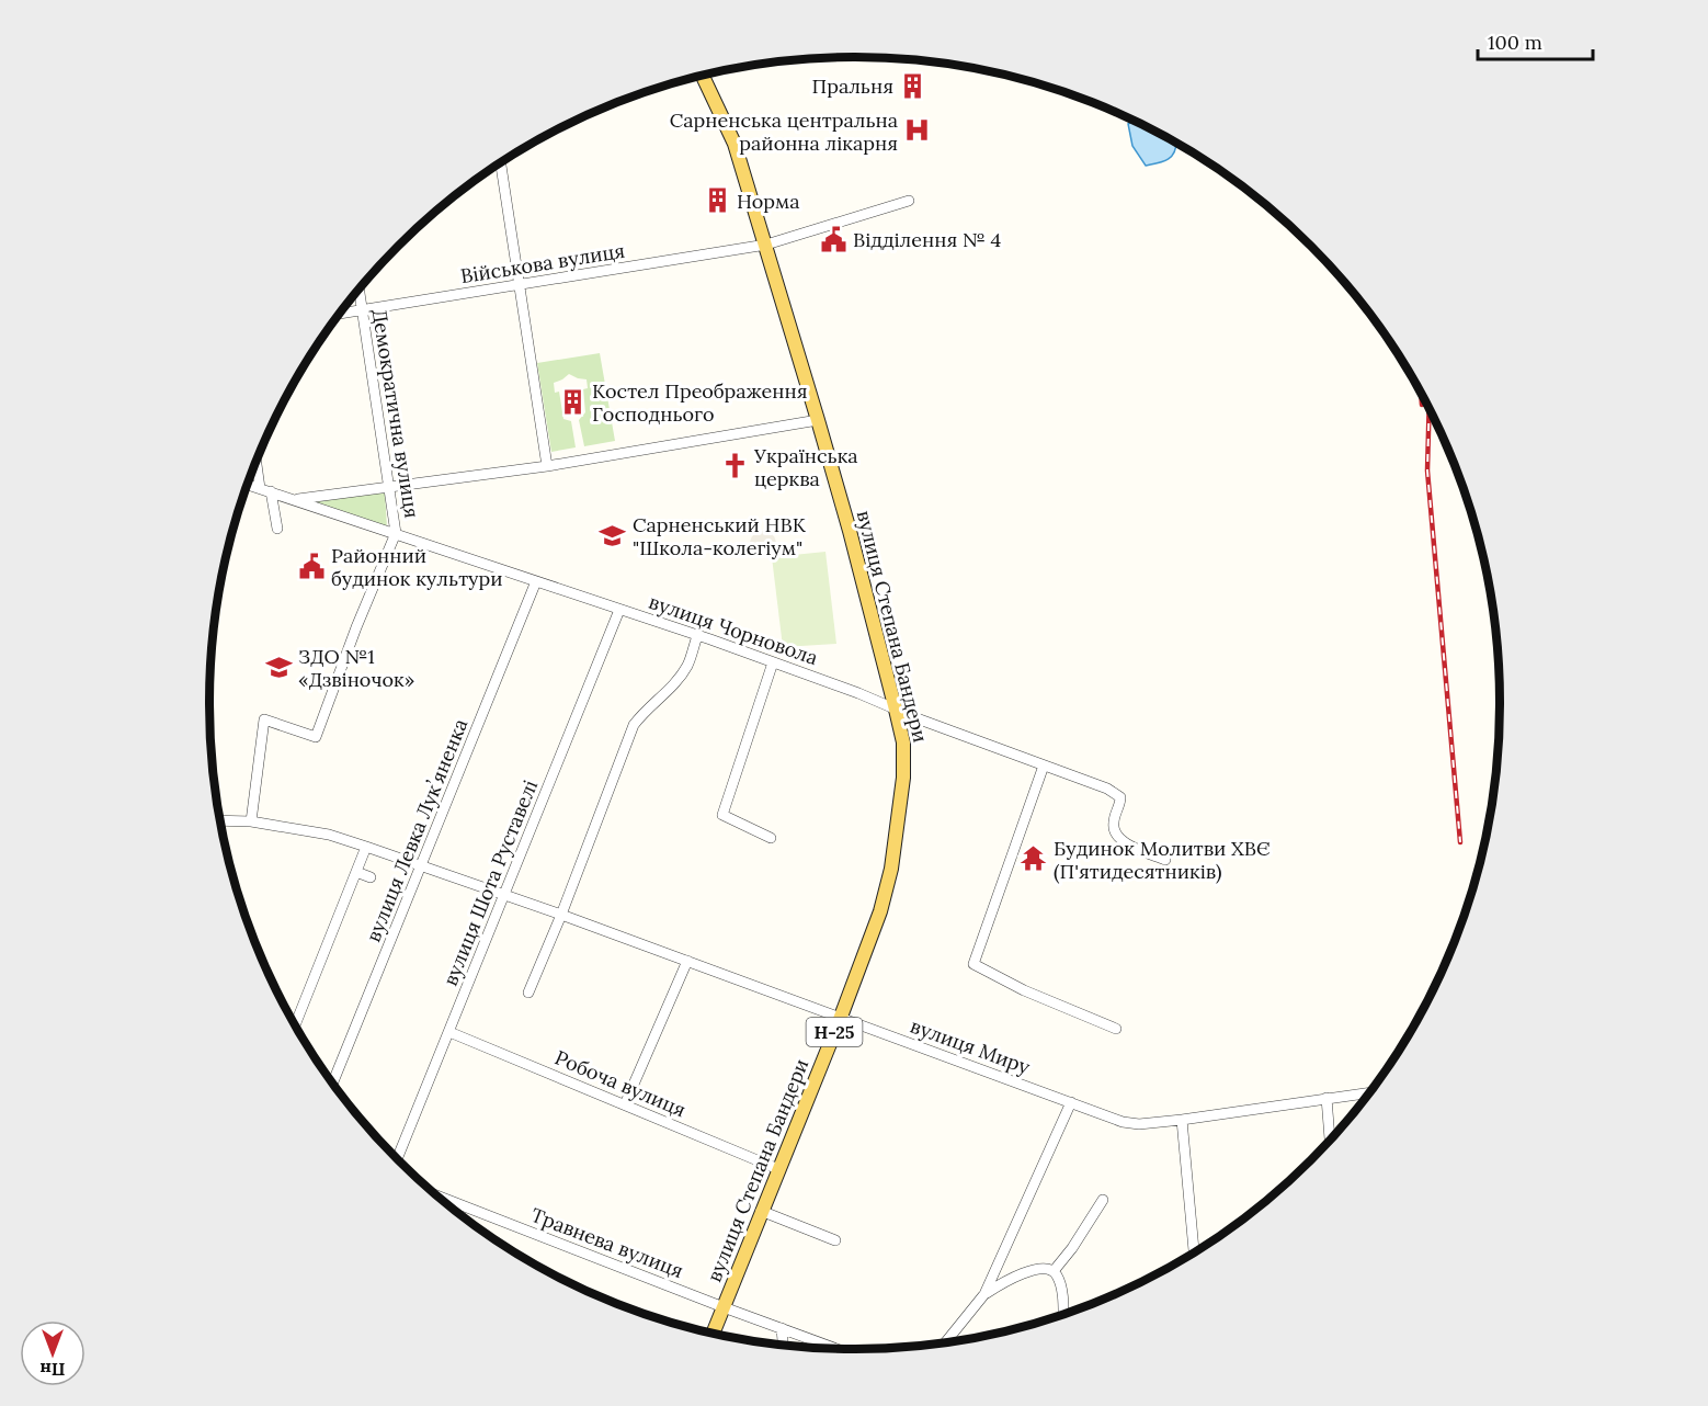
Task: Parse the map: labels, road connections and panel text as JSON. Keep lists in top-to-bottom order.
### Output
{
  "streets": {
    "main road": ["вулиця Степана Бандери", "Н-25"],
    "street": [
      "Військова вулиця",
      "Демократична вулиця",
      "вулиця Чорновола",
      "вулиця Левка Лукʼяненка",
      "вулиця Шота Руставелі",
      "вулиця Миру",
      "Робоча вулиця",
      "Травнева вулиця"
    ]
  },
  "crossings": [
    ["Військова вулиця", "Демократична вулиця"],
    ["Військова вулиця", "вулиця Степана Бандери"],
    ["Демократична вулиця", "вулиця Чорновола"],
    ["Демократична вулиця", "вулиця Миру"],
    ["вулиця Степана Бандери", "вулиця Чорновола"],
    ["вулиця Степана Бандери", "вулиця Миру"],
    ["вулиця Степана Бандери", "Робоча вулиця"],
    ["вулиця Степана Бандери", "Травнева вулиця"],
    ["вулиця Чорновола", "вулиця Левка Лукʼяненка"],
    ["вулиця Чорновола", "вулиця Шота Руставелі"],
    ["вулиця Левка Лукʼяненка", "вулиця Миру"],
    ["вулиця Шота Руставелі", "вулиця Миру"],
    ["вулиця Шота Руставелі", "Робоча вулиця"]
  ],
  "places": {
    "building": ["Пральня", "Норма", "Костел Преображення Господнього"],
    "hospital": ["Сарненська центральна районна лікарня"],
    "public building": ["Відділення № 4", "Районний будинок культури"],
    "church": ["Українська церква"],
    "school or university": ["Сарненський НВК \"Школа-колегіум\"", "ЗДО №1 «Дзвіночок»"],
    "temple": ["Будинок Молитви ХВЄ (П'ятидесятників)"]
  },
  "scale_bar": "100 m",
  "north": "bottom"
}
